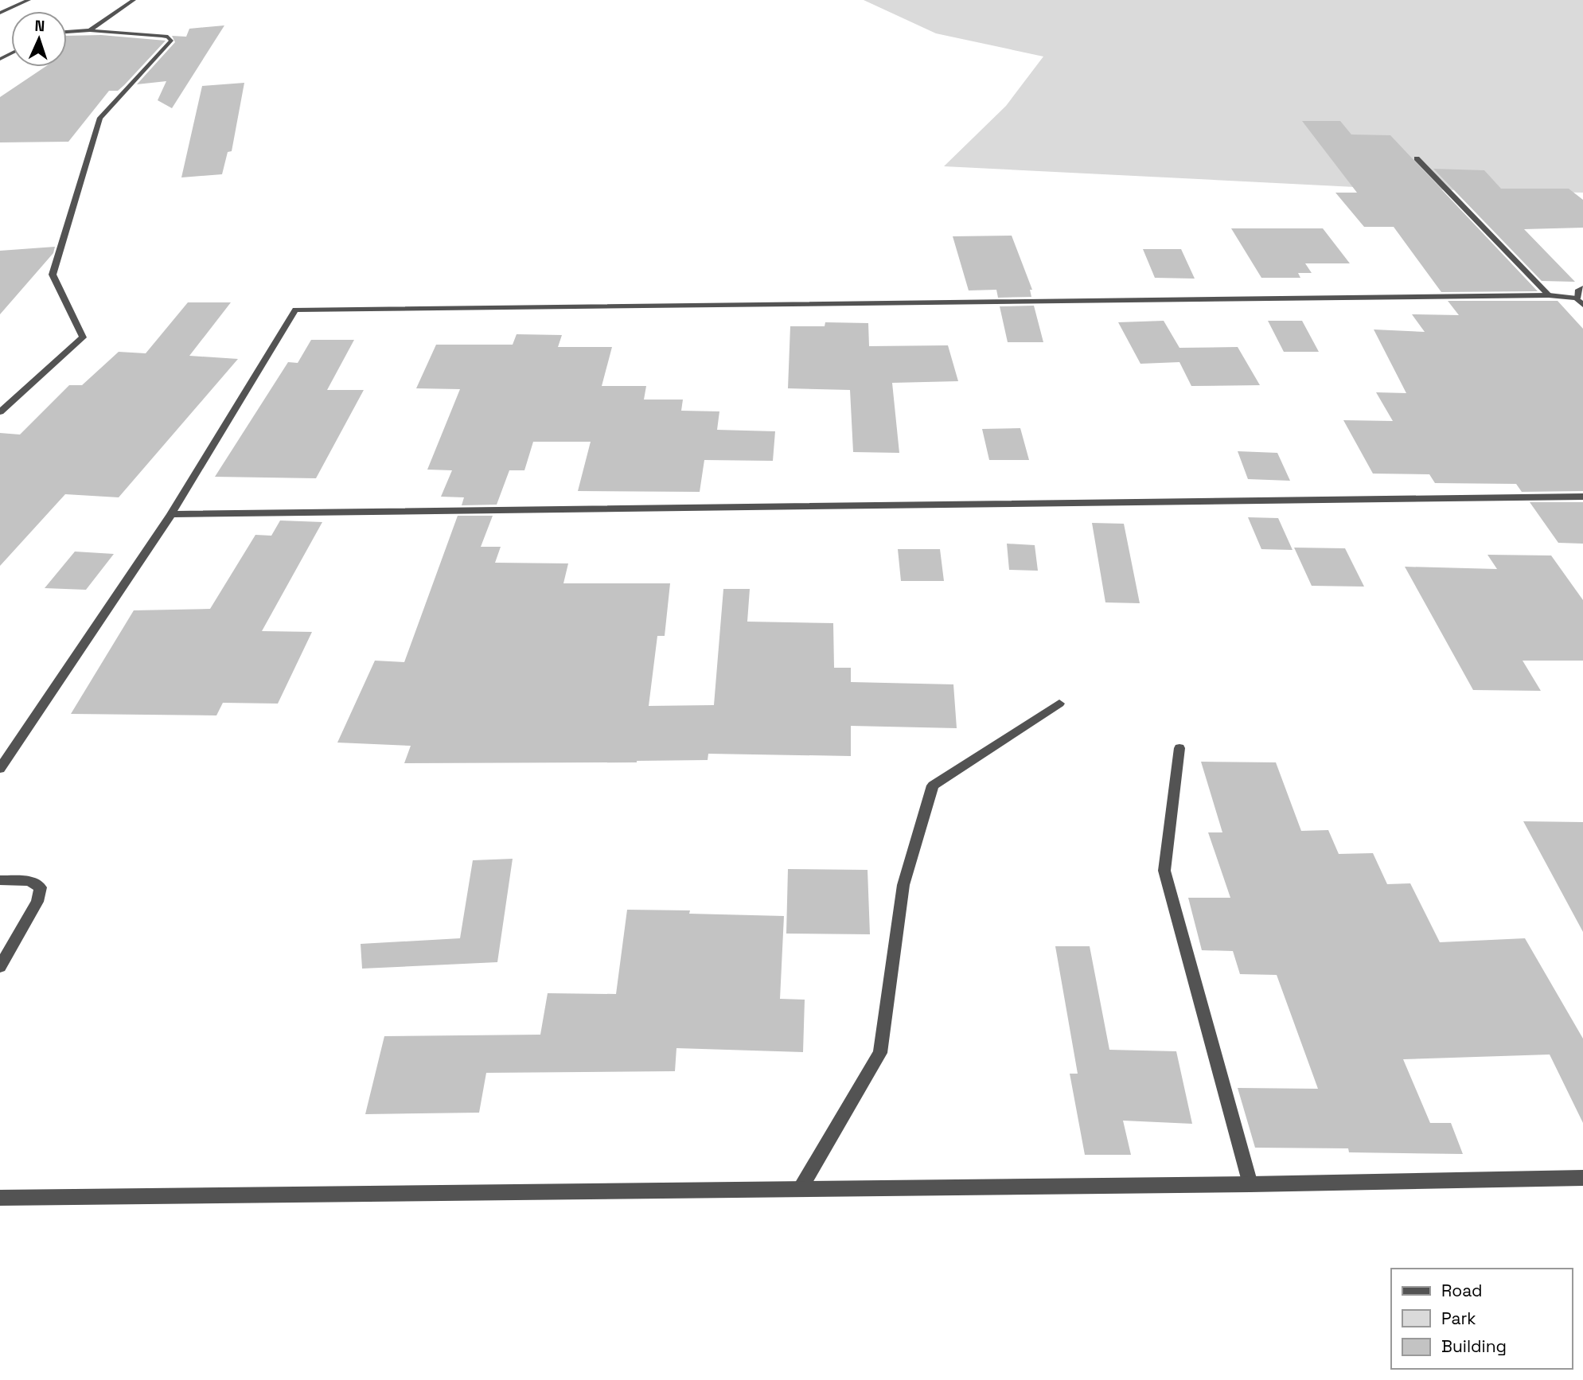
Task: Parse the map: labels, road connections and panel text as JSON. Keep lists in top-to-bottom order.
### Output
{
  "legend": ["Road", "Park", "Building"],
  "north": "top"
}
